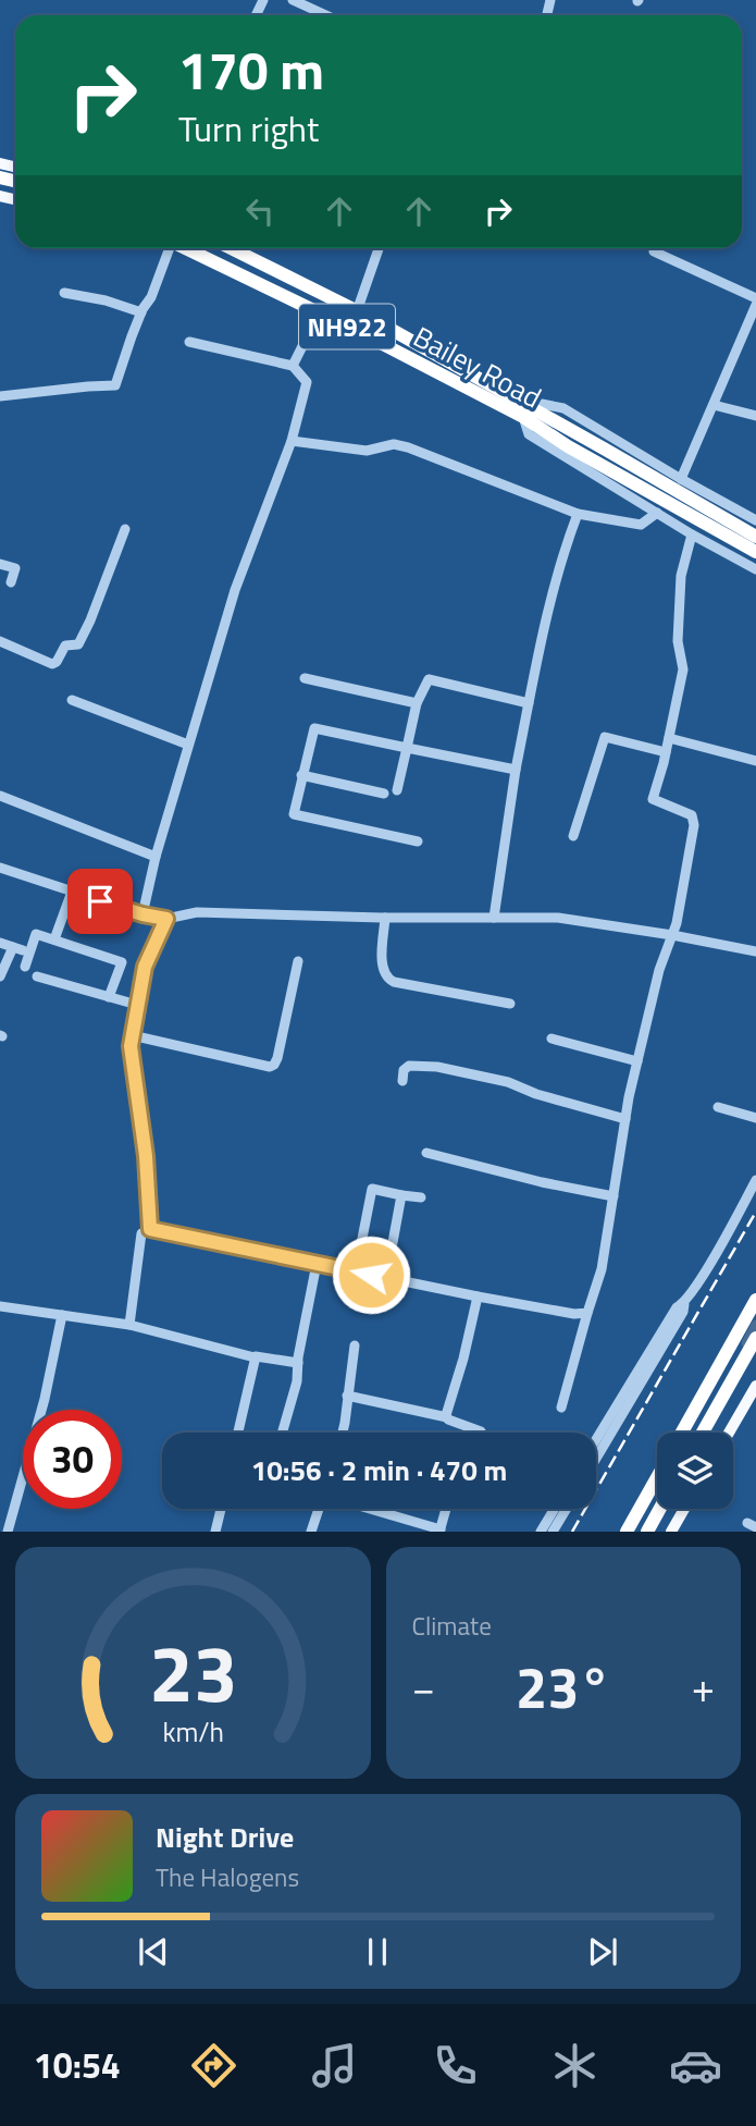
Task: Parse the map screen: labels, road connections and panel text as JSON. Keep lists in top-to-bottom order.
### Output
{
  "streets": {
    "highway": ["NH922", "Bailey Road"]
  },
  "crossings": [
    ["NH922", "Bailey Road"]
  ],
  "page": {
    "turn": ["170 m", "Turn right"],
    "limit": "30",
    "trip": "10:56 · 2 min · 470 m",
    "tile": "Climate",
    "heat": ["−", "23°", "+"],
    "song": ["Night Drive", "The Halogens"],
    "tabs": "10:54",
    "gauge": ["23", "km/h"]
  }
}
